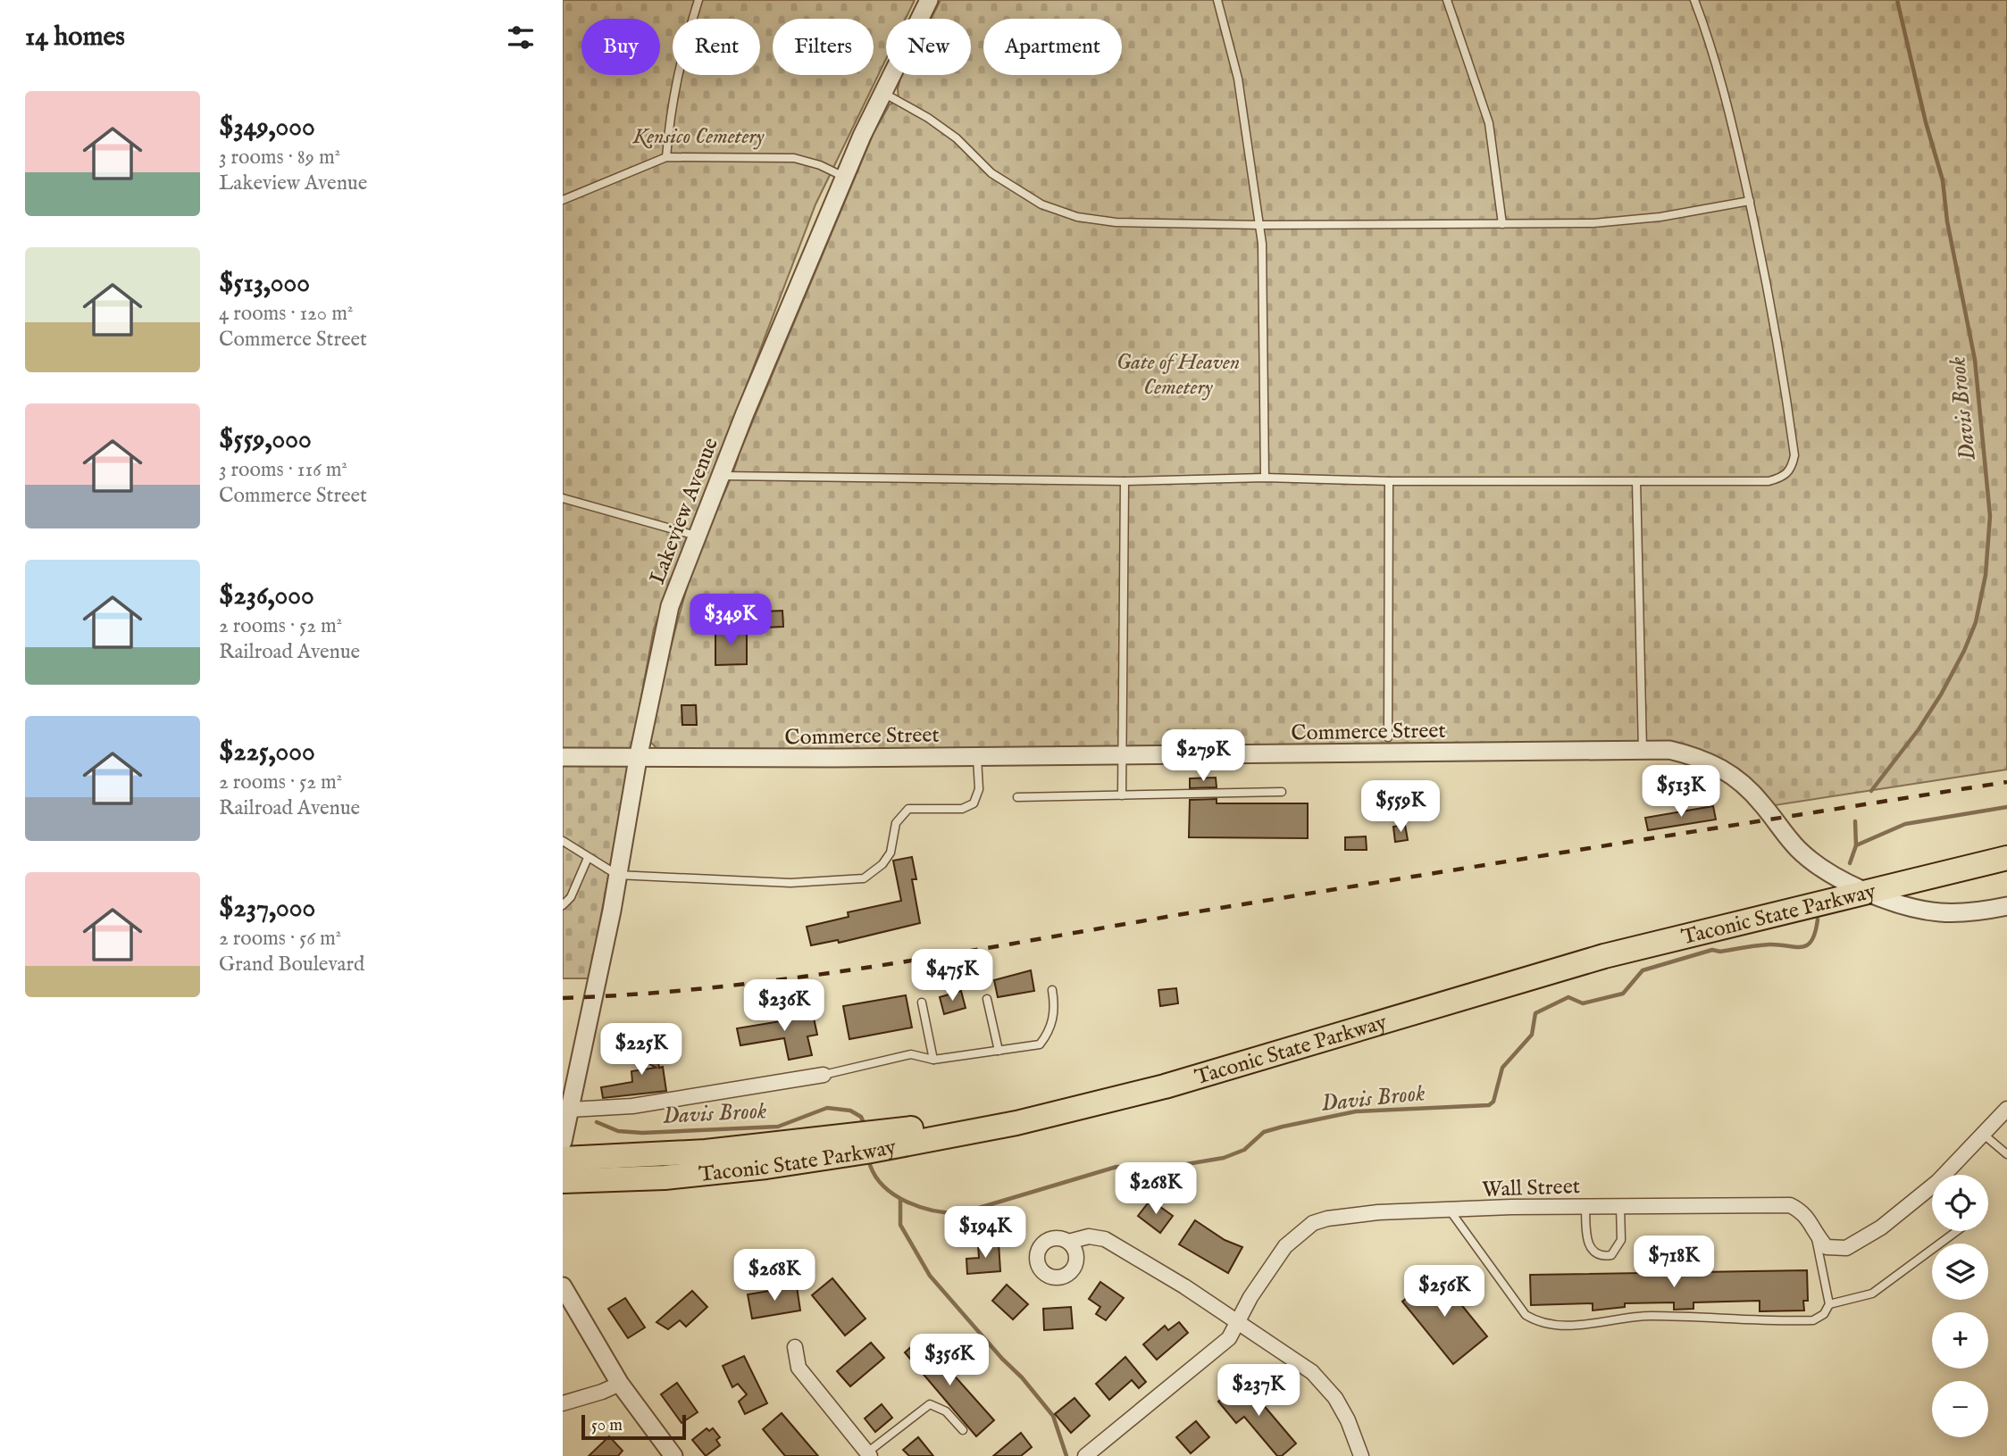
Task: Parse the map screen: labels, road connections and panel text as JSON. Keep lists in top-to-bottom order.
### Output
{
  "streets": {
    "highway": ["Taconic State Parkway"],
    "street": ["Lakeview Avenue", "Commerce Street", "Wall Street"]
  },
  "crossings": [
    ["Lakeview Avenue", "Commerce Street"],
    ["Commerce Street", "Taconic State Parkway"]
  ],
  "water": ["Davis Brook"],
  "parks": ["Kensico Cemetery", "Gate of Heaven Cemetery"],
  "scale_bar": "50 m",
  "page": {
    "heading": "14 homes",
    "chip": [
      "Buy",
      "Rent",
      "Filters",
      "New",
      "Apartment"
    ],
    "list": [
      {
        "name": "$349,000",
        "note": "3 rooms · 89 m² · Lakeview Avenue"
      },
      {
        "name": "$513,000",
        "note": "4 rooms · 120 m² · Commerce Street"
      },
      {
        "name": "$559,000",
        "note": "3 rooms · 116 m² · Commerce Street"
      },
      {
        "name": "$236,000",
        "note": "2 rooms · 52 m² · Railroad Avenue"
      },
      {
        "name": "$225,000",
        "note": "2 rooms · 52 m² · Railroad Avenue"
      },
      {
        "name": "$237,000",
        "note": "2 rooms · 56 m² · Grand Boulevard"
      }
    ],
    "price": [
      "$349K",
      "$279K",
      "$513K",
      "$559K",
      "$475K",
      "$236K",
      "$225K",
      "$268K",
      "$194K",
      "$718K",
      "$268K",
      "$256K",
      "$356K",
      "$237K"
    ],
    "map_buttons": ["+", "−"],
    "scale": "50 m"
  }
}
